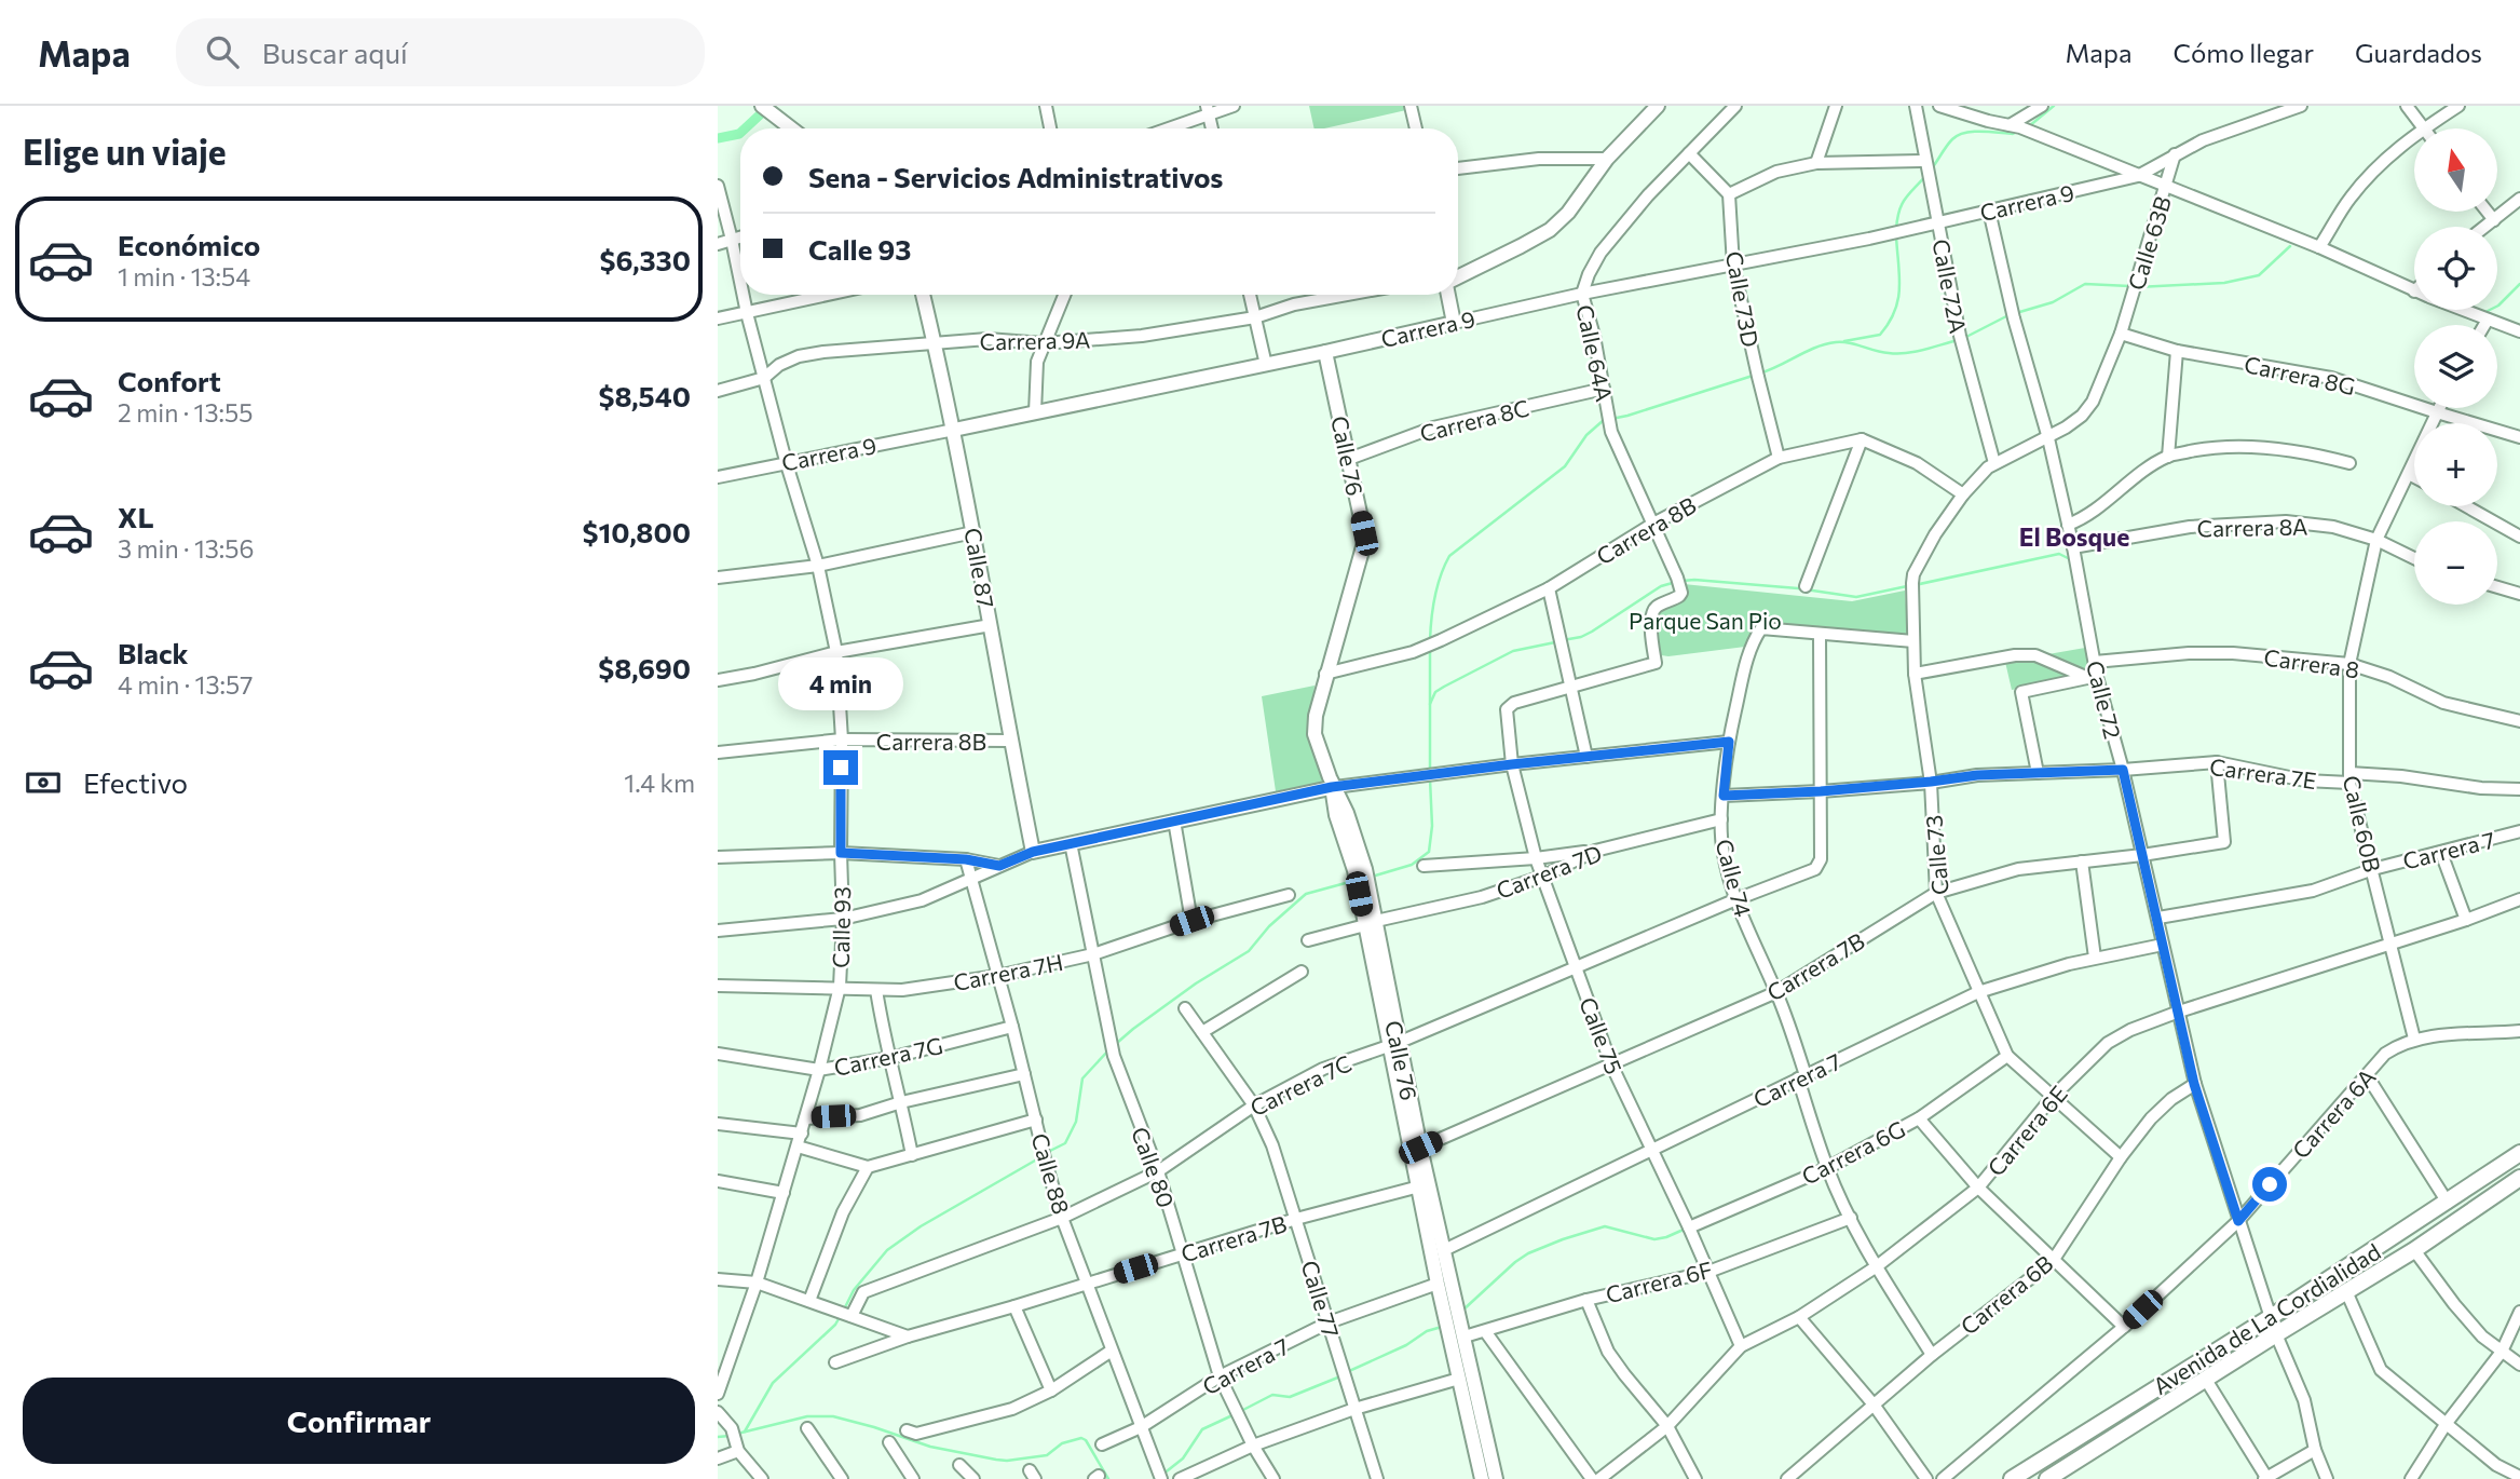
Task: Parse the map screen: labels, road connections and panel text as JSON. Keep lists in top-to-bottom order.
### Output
{
  "streets": {
    "main road": ["Avenida de La Cordialidad"],
    "street": [
      "Carrera 9",
      "Calle 63B",
      "Calle 72A",
      "Calle 73D",
      "Carrera 9A",
      "Calle 64A",
      "Carrera 8G",
      "Carrera 8C",
      "Calle 76",
      "Carrera 8A",
      "Carrera 8B",
      "Calle 87",
      "Carrera 8",
      "Calle 72",
      "Carrera 7E",
      "Calle 60B",
      "Carrera 7",
      "Calle 73",
      "Carrera 7D",
      "Calle 74",
      "Calle 93",
      "Carrera 7B",
      "Carrera 7H",
      "Calle 75",
      "Carrera 7G",
      "Carrera 7C",
      "Carrera 6A",
      "Carrera 6E",
      "Carrera 6G",
      "Calle 80",
      "Calle 88",
      "Carrera 6F",
      "Carrera 6B",
      "Calle 77"
    ]
  },
  "crossings": [
    ["Carrera 9", "Calle 63B"],
    ["Carrera 9", "Calle 72A"],
    ["Carrera 9", "Calle 73D"],
    ["Carrera 9", "Calle 64A"],
    ["Carrera 9", "Calle 76"],
    ["Carrera 9", "Calle 87"],
    ["Carrera 9", "Calle 72"],
    ["Carrera 9", "Calle 93"],
    ["Calle 63B", "Carrera 8G"],
    ["Calle 63B", "Calle 72"],
    ["Calle 72A", "Calle 73"],
    ["Calle 73D", "Carrera 8B"],
    ["Carrera 9A", "Calle 87"],
    ["Carrera 9A", "Calle 93"],
    ["Calle 64A", "Carrera 8C"],
    ["Calle 64A", "Carrera 8B"],
    ["Calle 64A", "Calle 75"],
    ["Carrera 8G", "Calle 60B"],
    ["Carrera 8C", "Calle 76"],
    ["Calle 76", "Carrera 8B"],
    ["Calle 76", "Carrera 7"],
    ["Calle 76", "Carrera 7D"],
    ["Calle 76", "Carrera 7B"],
    ["Calle 76", "Carrera 7C"],
    ["Calle 76", "Carrera 6F"],
    ["Carrera 8A", "Calle 72"],
    ["Carrera 8A", "Calle 60B"],
    ["Carrera 8B", "Calle 87"],
    ["Carrera 8B", "Calle 93"],
    ["Carrera 8", "Calle 72"],
    ["Carrera 8", "Calle 60B"],
    ["Calle 72", "Carrera 7E"],
    ["Calle 72", "Carrera 7"],
    ["Calle 72", "Carrera 7B"],
    ["Calle 72", "Carrera 6A"],
    ["Calle 72", "Carrera 6E"],
    ["Calle 72", "Carrera 6B"],
    ["Calle 72", "Avenida de La Cordialidad"],
    ["Carrera 7E", "Calle 60B"],
    ["Carrera 7E", "Calle 73"],
    ["Carrera 7E", "Calle 74"],
    ["Carrera 7E", "Carrera 7B"],
    ["Carrera 7E", "Carrera 7C"],
    ["Calle 60B", "Carrera 7"],
    ["Calle 60B", "Carrera 6A"],
    ["Calle 60B", "Carrera 6E"],
    ["Carrera 7", "Calle 73"],
    ["Carrera 7", "Calle 74"],
    ["Carrera 7", "Calle 75"],
    ["Carrera 7", "Calle 80"],
    ["Carrera 7", "Calle 88"],
    ["Carrera 7", "Calle 77"],
    ["Calle 73", "Carrera 7B"],
    ["Calle 73", "Carrera 6E"],
    ["Calle 73", "Carrera 6G"],
    ["Calle 73", "Carrera 6B"],
    ["Carrera 7D", "Calle 74"],
    ["Carrera 7D", "Calle 75"],
    ["Calle 74", "Carrera 7B"],
    ["Calle 74", "Carrera 7C"],
    ["Calle 74", "Carrera 6E"],
    ["Calle 74", "Carrera 6G"],
    ["Calle 74", "Carrera 6F"],
    ["Calle 74", "Carrera 6B"],
    ["Calle 93", "Carrera 7H"],
    ["Calle 93", "Carrera 7G"],
    ["Carrera 7B", "Calle 75"],
    ["Carrera 7B", "Calle 80"],
    ["Carrera 7B", "Calle 88"],
    ["Carrera 7B", "Calle 77"],
    ["Carrera 7H", "Calle 80"],
    ["Carrera 7H", "Calle 88"],
    ["Calle 75", "Carrera 7C"],
    ["Calle 75", "Carrera 6E"],
    ["Calle 75", "Carrera 6G"],
    ["Calle 75", "Carrera 6F"],
    ["Carrera 7G", "Calle 88"],
    ["Carrera 7C", "Calle 80"],
    ["Carrera 7C", "Calle 88"],
    ["Carrera 7C", "Calle 77"]
  ],
  "districts": ["El Bosque"],
  "parks": ["Parque San Pio"],
  "north": "top",
  "page": {
    "header": "Mapa",
    "search": "Buscar aquí",
    "nav": ["Mapa", "Cómo llegar", "Guardados"],
    "heading": "Elige un viaje",
    "map_buttons": ["+", "−"],
    "banner": ["Sena - Servicios Administrativos", "Calle 93"],
    "list": [
      {
        "name": "Económico",
        "note": "1 min · 13:54",
        "value": "$6,330"
      },
      {
        "name": "Confort",
        "note": "2 min · 13:55",
        "value": "$8,540"
      },
      {
        "name": "XL",
        "note": "3 min · 13:56",
        "value": "$10,800"
      },
      {
        "name": "Black",
        "note": "4 min · 13:57",
        "value": "$8,690"
      }
    ],
    "bubble": "4 min",
    "pay": ["Efectivo", "1.4 km"],
    "buttons": "Confirmar"
  }
}
